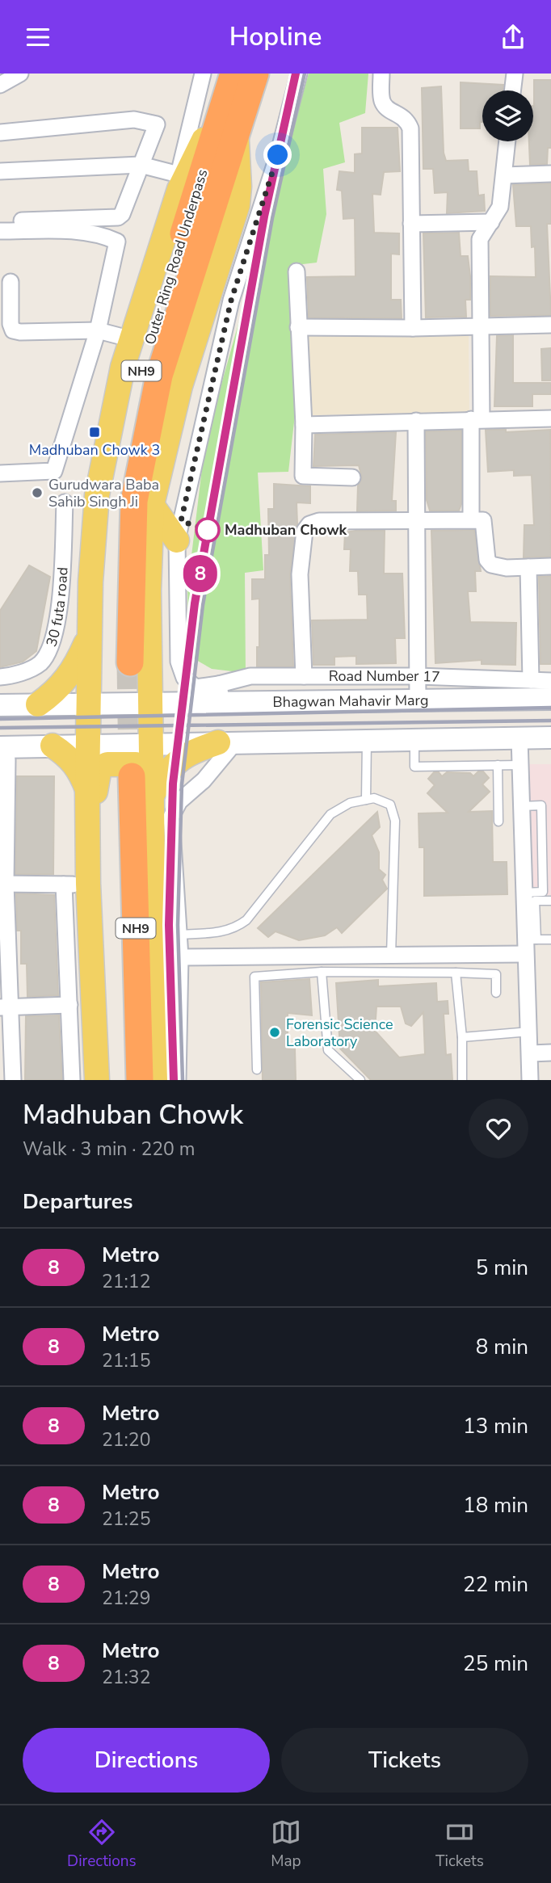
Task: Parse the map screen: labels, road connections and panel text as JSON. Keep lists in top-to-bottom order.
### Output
{
  "streets": {
    "highway": ["Outer Ring Road Underpass", "NH9"],
    "main road": ["Bhagwan Mahavir Marg"],
    "street": ["30 futa road", "Road Number 17"]
  },
  "crossings": [
    ["Road Number 17", "Bhagwan Mahavir Marg"]
  ],
  "places": {
    "transit": ["Madhuban Chowk 3"],
    "other": ["Gurudwara Baba Sahib Singh Ji", "Madhuban Chowk", "Forensic Science Laboratory"]
  },
  "lines": ["metro line 8"],
  "page": {
    "header": "Hopline",
    "on_map": "8",
    "heading": [
      ["Madhuban Chowk", "Walk · 3 min · 220 m"],
      "Departures"
    ],
    "list": [
      {
        "mark": "8",
        "name": "Metro",
        "note": "21:12",
        "value": "5 min"
      },
      {
        "mark": "8",
        "name": "Metro",
        "note": "21:15",
        "value": "8 min"
      },
      {
        "mark": "8",
        "name": "Metro",
        "note": "21:20",
        "value": "13 min"
      },
      {
        "mark": "8",
        "name": "Metro",
        "note": "21:25",
        "value": "18 min"
      },
      {
        "mark": "8",
        "name": "Metro",
        "note": "21:29",
        "value": "22 min"
      },
      {
        "mark": "8",
        "name": "Metro",
        "note": "21:32",
        "value": "25 min"
      }
    ],
    "buttons": ["Directions", "Tickets"],
    "tabs": ["Directions", "Map", "Tickets"]
  }
}
